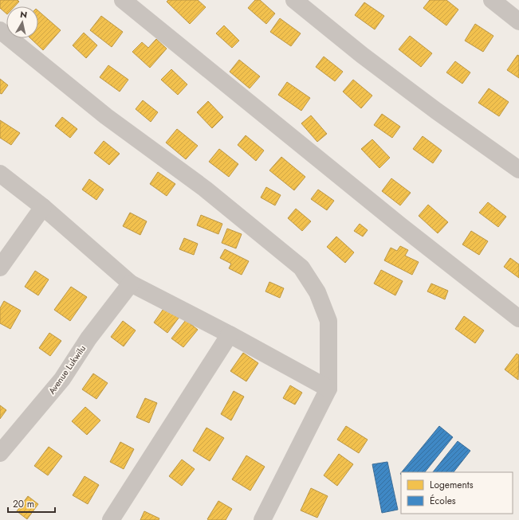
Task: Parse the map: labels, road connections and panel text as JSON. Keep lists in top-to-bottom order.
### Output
{
  "streets": {
    "street": ["Avenue Lukwilu"]
  },
  "legend": ["Logements", "Écoles"],
  "scale_bar": "20 m",
  "north": "top"
}
